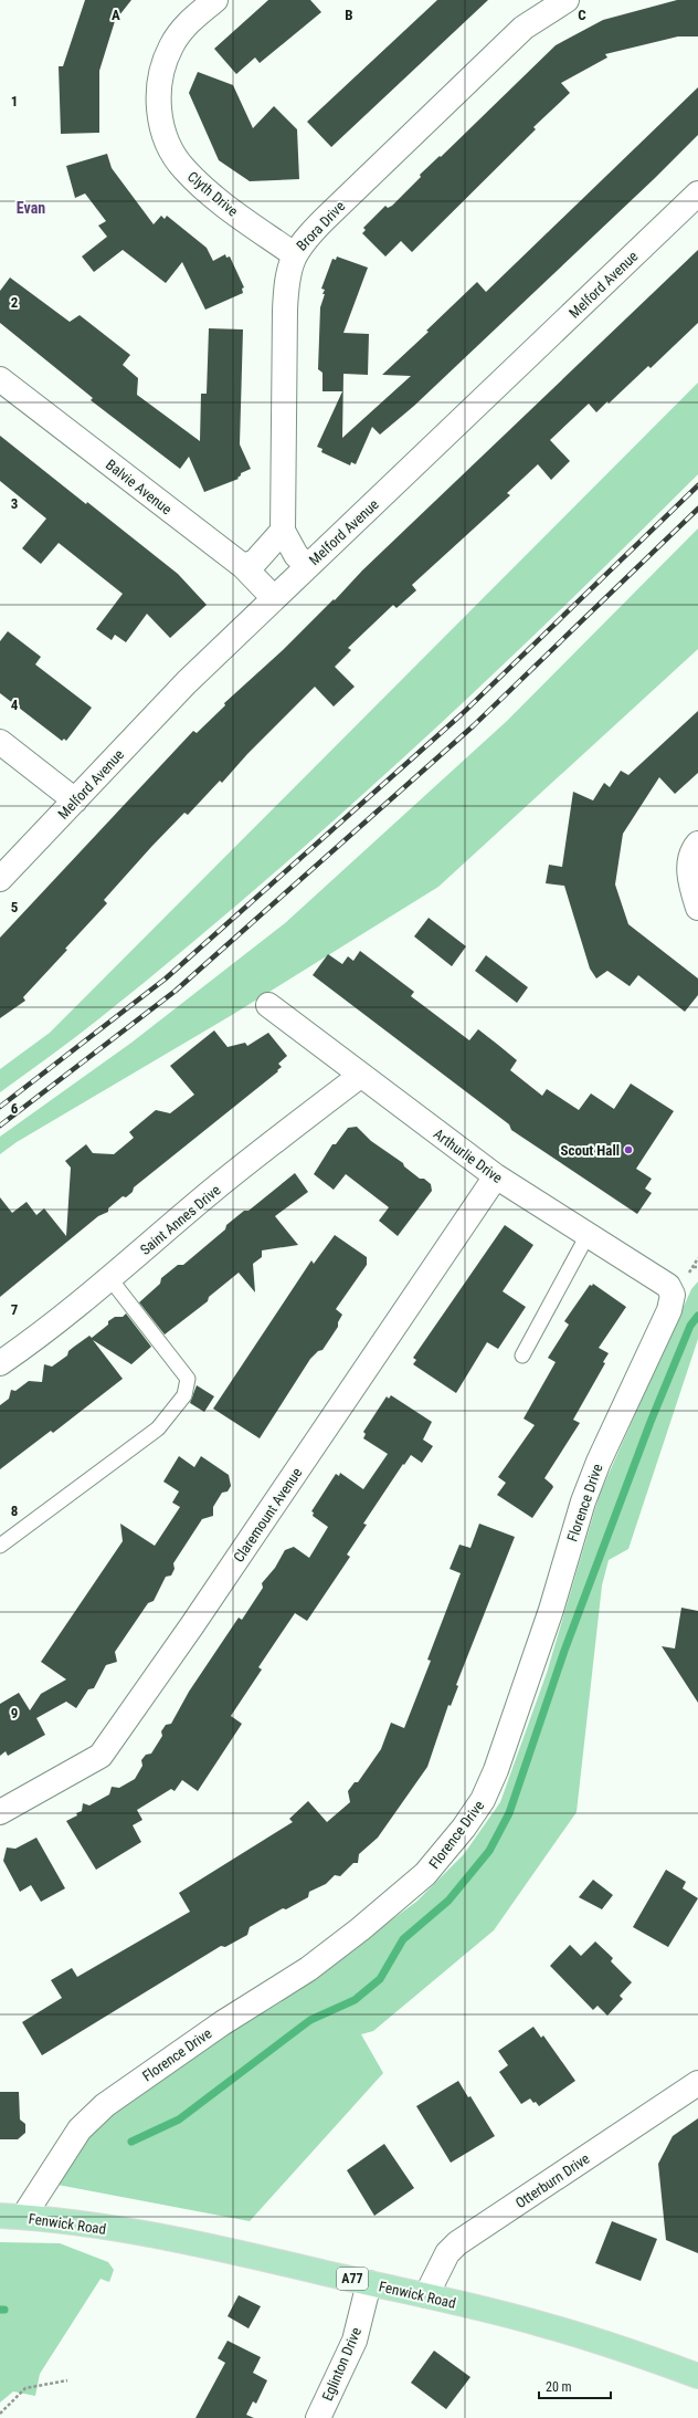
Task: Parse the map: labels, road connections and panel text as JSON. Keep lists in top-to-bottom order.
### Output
{
  "streets": {
    "main road": ["Fenwick Road", "A77"],
    "street": [
      "Clyth Drive",
      "Brora Drive",
      "Melford Avenue",
      "Balvie Avenue",
      "Arthurlie Drive",
      "Saint Annes Drive",
      "Florence Drive",
      "Claremount Avenue",
      "Otterburn Drive",
      "Eglinton Drive"
    ]
  },
  "crossings": [
    ["Clyth Drive", "Brora Drive"],
    ["Brora Drive", "Melford Avenue"],
    ["Melford Avenue", "Balvie Avenue"],
    ["Arthurlie Drive", "Saint Annes Drive"],
    ["Arthurlie Drive", "Florence Drive"],
    ["Arthurlie Drive", "Claremount Avenue"],
    ["Florence Drive", "Fenwick Road"],
    ["Otterburn Drive", "Fenwick Road"],
    ["Fenwick Road", "Eglinton Drive"]
  ],
  "districts": ["Evan"],
  "places": ["Scout Hall"],
  "scale_bar": "20 m",
  "grid": {
    "columns": ["A", "B", "C"],
    "rows": [
      "1",
      "2",
      "3",
      "4",
      "5",
      "6",
      "7",
      "8",
      "9"
    ]
  }
}
